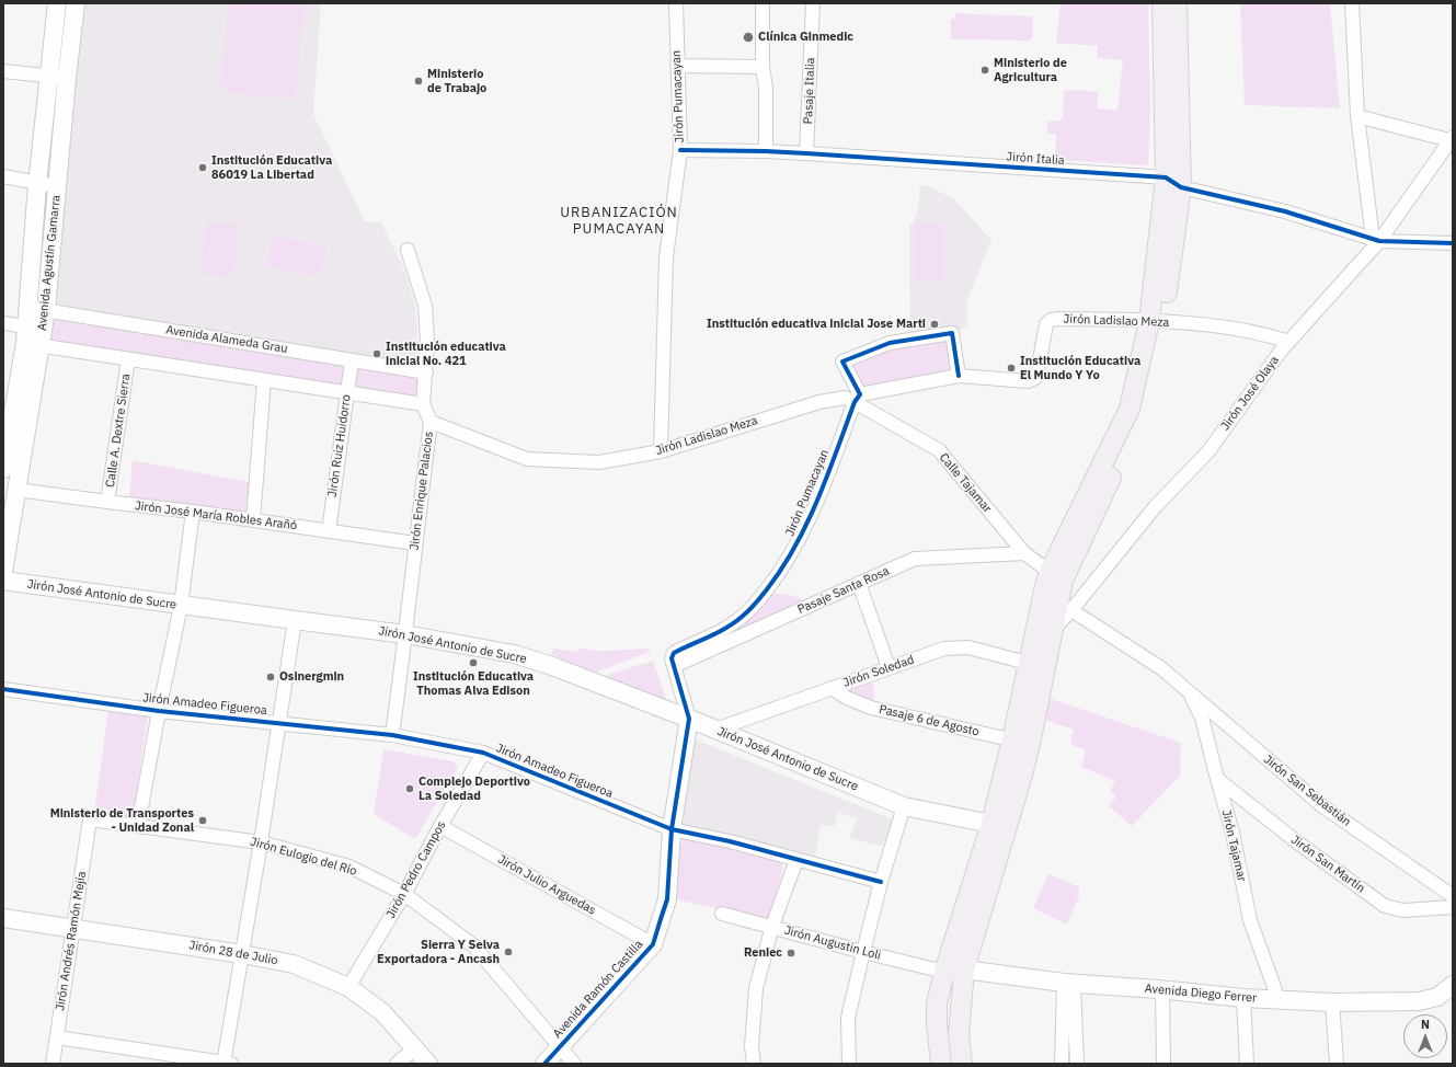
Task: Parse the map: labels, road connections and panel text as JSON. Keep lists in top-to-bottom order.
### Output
{
  "streets": {
    "main road": [
      "Avenida Agustín Gamarra",
      "Jirón José Antonio de Sucre",
      "Jirón 28 de Julio",
      "Avenida Ramón Castilla",
      "Avenida Diego Ferrer"
    ],
    "street": [
      "Pasaje Italia",
      "Jirón Pumacayan",
      "Jirón Italia",
      "Jirón Ladislao Meza",
      "Avenida Alameda Grau",
      "Jirón José Olaya",
      "Calle A. Dextre Sierra",
      "Jirón Ruiz Huidorro",
      "Calle Tajamar",
      "Jirón Enrique Palacios",
      "Jirón José María Robles Arañó",
      "Pasaje Santa Rosa",
      "Jirón Soledad",
      "Jirón Amadeo Figueroa",
      "Pasaje 6 de Agosto",
      "Jirón San Sebastián",
      "Jirón Tajamar",
      "Jirón Eulogio del Río",
      "Jirón San Martín",
      "Jirón Pedro Campos",
      "Jirón Julio Arguedas",
      "Jirón Andrés Ramón Mejía",
      "Jirón Augustin Loli"
    ]
  },
  "crossings": [
    ["Pasaje Italia", "Jirón Italia"],
    ["Jirón Pumacayan", "Jirón Italia"],
    ["Jirón Pumacayan", "Jirón Ladislao Meza"],
    ["Jirón Pumacayan", "Calle Tajamar"],
    ["Jirón Pumacayan", "Pasaje Santa Rosa"],
    ["Jirón Pumacayan", "Avenida Ramón Castilla"],
    ["Jirón Italia", "Jirón José Olaya"],
    ["Avenida Agustín Gamarra", "Avenida Alameda Grau"],
    ["Avenida Agustín Gamarra", "Jirón José María Robles Arañó"],
    ["Jirón Ladislao Meza", "Jirón José Olaya"],
    ["Jirón Ladislao Meza", "Calle Tajamar"],
    ["Jirón Ladislao Meza", "Jirón Enrique Palacios"],
    ["Avenida Alameda Grau", "Jirón Ruiz Huidorro"],
    ["Avenida Alameda Grau", "Jirón Enrique Palacios"],
    ["Calle A. Dextre Sierra", "Jirón José María Robles Arañó"],
    ["Jirón Ruiz Huidorro", "Jirón José María Robles Arañó"],
    ["Calle Tajamar", "Pasaje Santa Rosa"],
    ["Jirón Enrique Palacios", "Jirón José María Robles Arañó"],
    ["Jirón Enrique Palacios", "Jirón José Antonio de Sucre"],
    ["Jirón Enrique Palacios", "Jirón Amadeo Figueroa"],
    ["Pasaje Santa Rosa", "Avenida Ramón Castilla"],
    ["Jirón José Antonio de Sucre", "Jirón Soledad"],
    ["Jirón José Antonio de Sucre", "Avenida Ramón Castilla"],
    ["Jirón Soledad", "Pasaje 6 de Agosto"],
    ["Jirón Amadeo Figueroa", "Jirón Pedro Campos"],
    ["Jirón Amadeo Figueroa", "Avenida Ramón Castilla"],
    ["Jirón San Sebastián", "Jirón Tajamar"],
    ["Jirón Tajamar", "Jirón San Martín"],
    ["Jirón Tajamar", "Avenida Diego Ferrer"],
    ["Jirón Eulogio del Río", "Jirón Pedro Campos"],
    ["Jirón Eulogio del Río", "Jirón Andrés Ramón Mejía"],
    ["Jirón Eulogio del Río", "Avenida Ramón Castilla"],
    ["Jirón Pedro Campos", "Jirón Julio Arguedas"],
    ["Jirón Pedro Campos", "Jirón 28 de Julio"],
    ["Jirón Julio Arguedas", "Avenida Ramón Castilla"],
    ["Jirón Andrés Ramón Mejía", "Jirón 28 de Julio"],
    ["Jirón Augustin Loli", "Avenida Diego Ferrer"]
  ],
  "districts": ["URBANIZACIÓN PUMACAYAN"],
  "places": [
    "Clínica Ginmedic",
    "Ministerio de Agricultura",
    "Ministerio de Trabajo",
    "Institución Educativa 86019 La Libertad",
    "Institución educativa inicial Jose Marti",
    "Institución educativa inicial No. 421",
    "Institución Educativa El Mundo Y Yo",
    "Institución Educativa Thomas Alva Edison",
    "Osinergmin",
    "Complejo Deportivo La Soledad",
    "Ministerio de Transportes - Unidad Zonal",
    "Sierra Y Selva Exportadora - Ancash",
    "Reniec"
  ],
  "north": "top"
}
